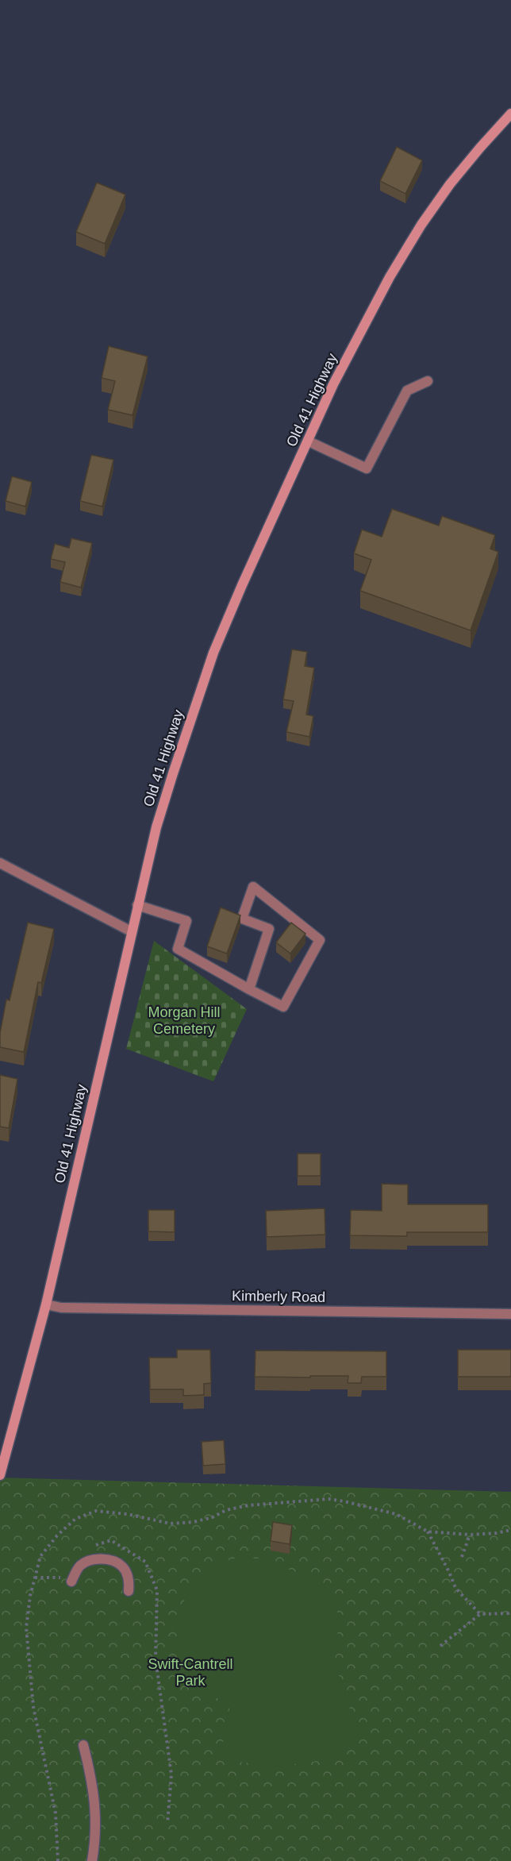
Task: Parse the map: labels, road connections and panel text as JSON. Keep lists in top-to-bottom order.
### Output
{
  "streets": {
    "main road": ["Old 41 Highway"],
    "street": ["Kimberly Road"]
  },
  "crossings": [
    ["Old 41 Highway", "Kimberly Road"]
  ],
  "parks": ["Morgan Hill Cemetery", "Swift-Cantrell Park"]
}
